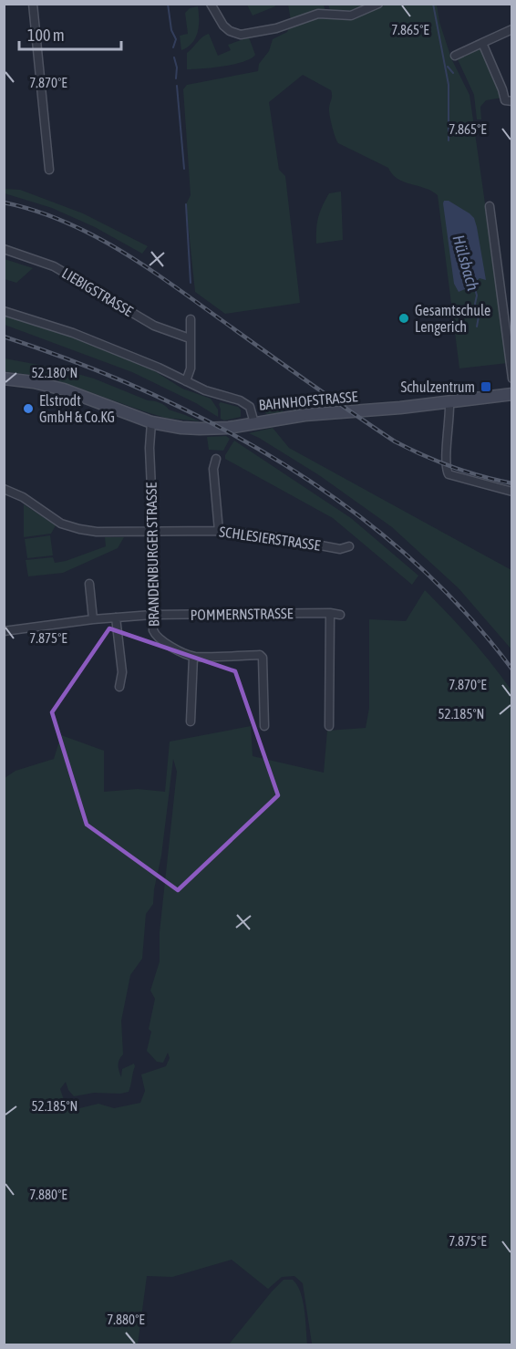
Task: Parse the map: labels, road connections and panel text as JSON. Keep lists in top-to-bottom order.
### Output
{
  "streets": {
    "street": [
      "LIEBIGSTRASSE",
      "BAHNHOFSTRASSE",
      "SCHLESIERSTRASSE",
      "BRANDENBURGER STRASSE",
      "POMMERNSTRASSE"
    ]
  },
  "crossings": [
    ["SCHLESIERSTRASSE", "BRANDENBURGER STRASSE"],
    ["BRANDENBURGER STRASSE", "POMMERNSTRASSE"]
  ],
  "water": ["Hülsbach"],
  "places": {
    "other": ["Gesamtschule Lengerich", "Elstrodt GmbH & Co.KG"],
    "transit": ["Schulzentrum"]
  },
  "scale_bar": "100 m",
  "coordinates": [
    "7.865°E",
    "7.870°E",
    "52.180°N",
    "7.875°E",
    "52.185°N",
    "7.880°E"
  ]
}
